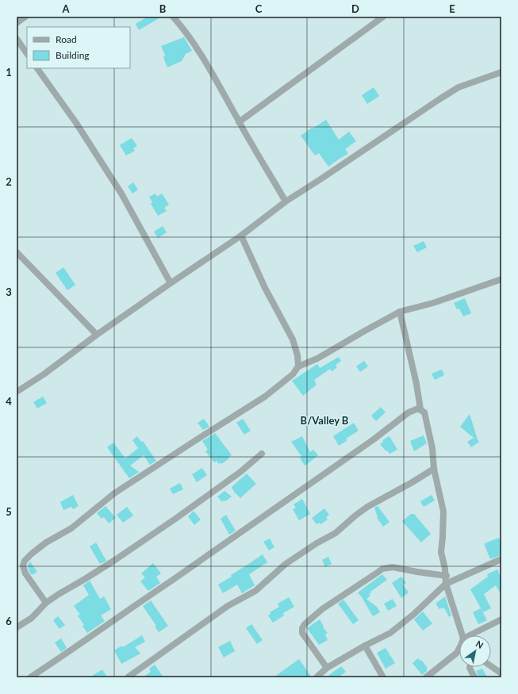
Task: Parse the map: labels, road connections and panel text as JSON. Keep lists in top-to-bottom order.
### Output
{
  "districts": ["B/Valley B"],
  "legend": ["Road", "Building"],
  "north": "top right",
  "grid": {
    "columns": [
      "A",
      "B",
      "C",
      "D",
      "E"
    ],
    "rows": [
      "1",
      "2",
      "3",
      "4",
      "5",
      "6"
    ]
  }
}
